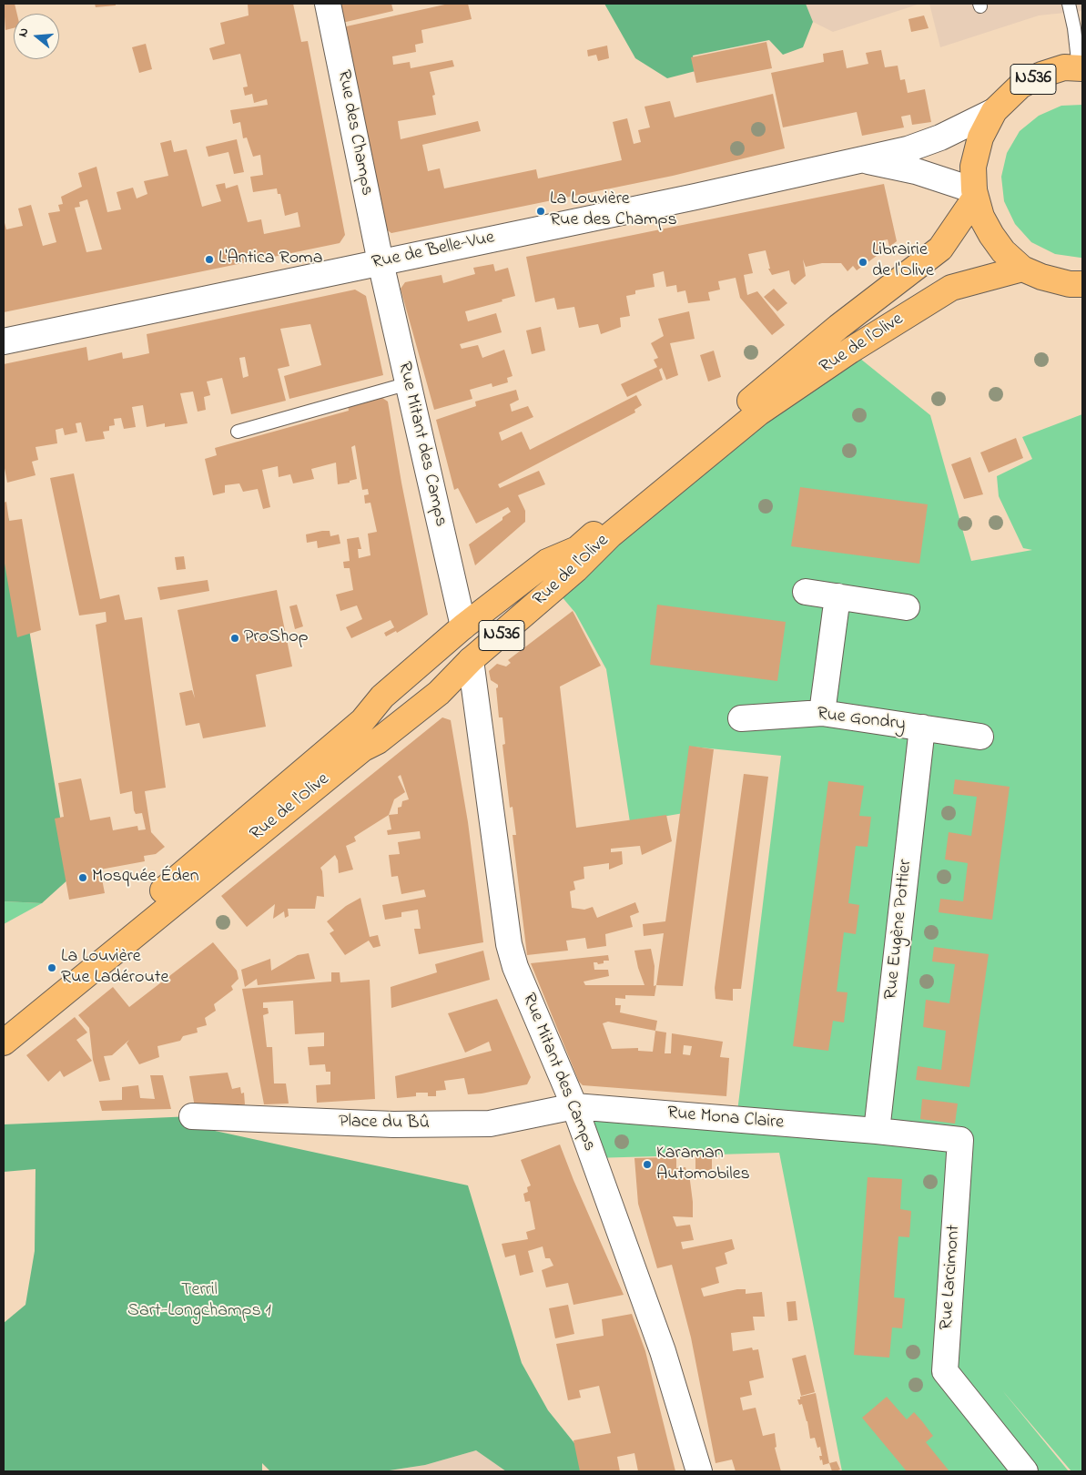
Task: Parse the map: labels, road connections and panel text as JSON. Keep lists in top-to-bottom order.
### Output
{
  "streets": {
    "main road": ["N536", "Rue de l'Olive"],
    "street": [
      "Rue des Champs",
      "Rue de Belle-Vue",
      "Rue Mitant des Camps",
      "Rue Gondry",
      "Rue Eugène Pottier",
      "Rue Mona Claire",
      "Place du Bû",
      "Rue Larcimont"
    ]
  },
  "crossings": [
    ["N536", "Rue de Belle-Vue"],
    ["N536", "Rue de l'Olive"],
    ["Rue des Champs", "Rue de Belle-Vue"],
    ["Rue des Champs", "Rue Mitant des Camps"],
    ["Rue de Belle-Vue", "Rue de l'Olive"],
    ["Rue de Belle-Vue", "Rue Mitant des Camps"],
    ["Rue de l'Olive", "Rue Mitant des Camps"],
    ["Rue Mitant des Camps", "Rue Mona Claire"],
    ["Rue Mitant des Camps", "Place du Bû"],
    ["Rue Gondry", "Rue Eugène Pottier"],
    ["Rue Eugène Pottier", "Rue Mona Claire"],
    ["Rue Eugène Pottier", "Rue Larcimont"],
    ["Rue Mona Claire", "Place du Bû"],
    ["Rue Mona Claire", "Rue Larcimont"]
  ],
  "parks": ["Terril Sart-Longchamps 1"],
  "places": [
    "La Louvière Rue des Champs",
    "L'Antica Roma",
    "Librairie de l'Olive",
    "ProShop",
    "Mosquée Éden",
    "La Louvière Rue Ladéroute",
    "Karaman Automobiles"
  ],
  "north": "left"
}
